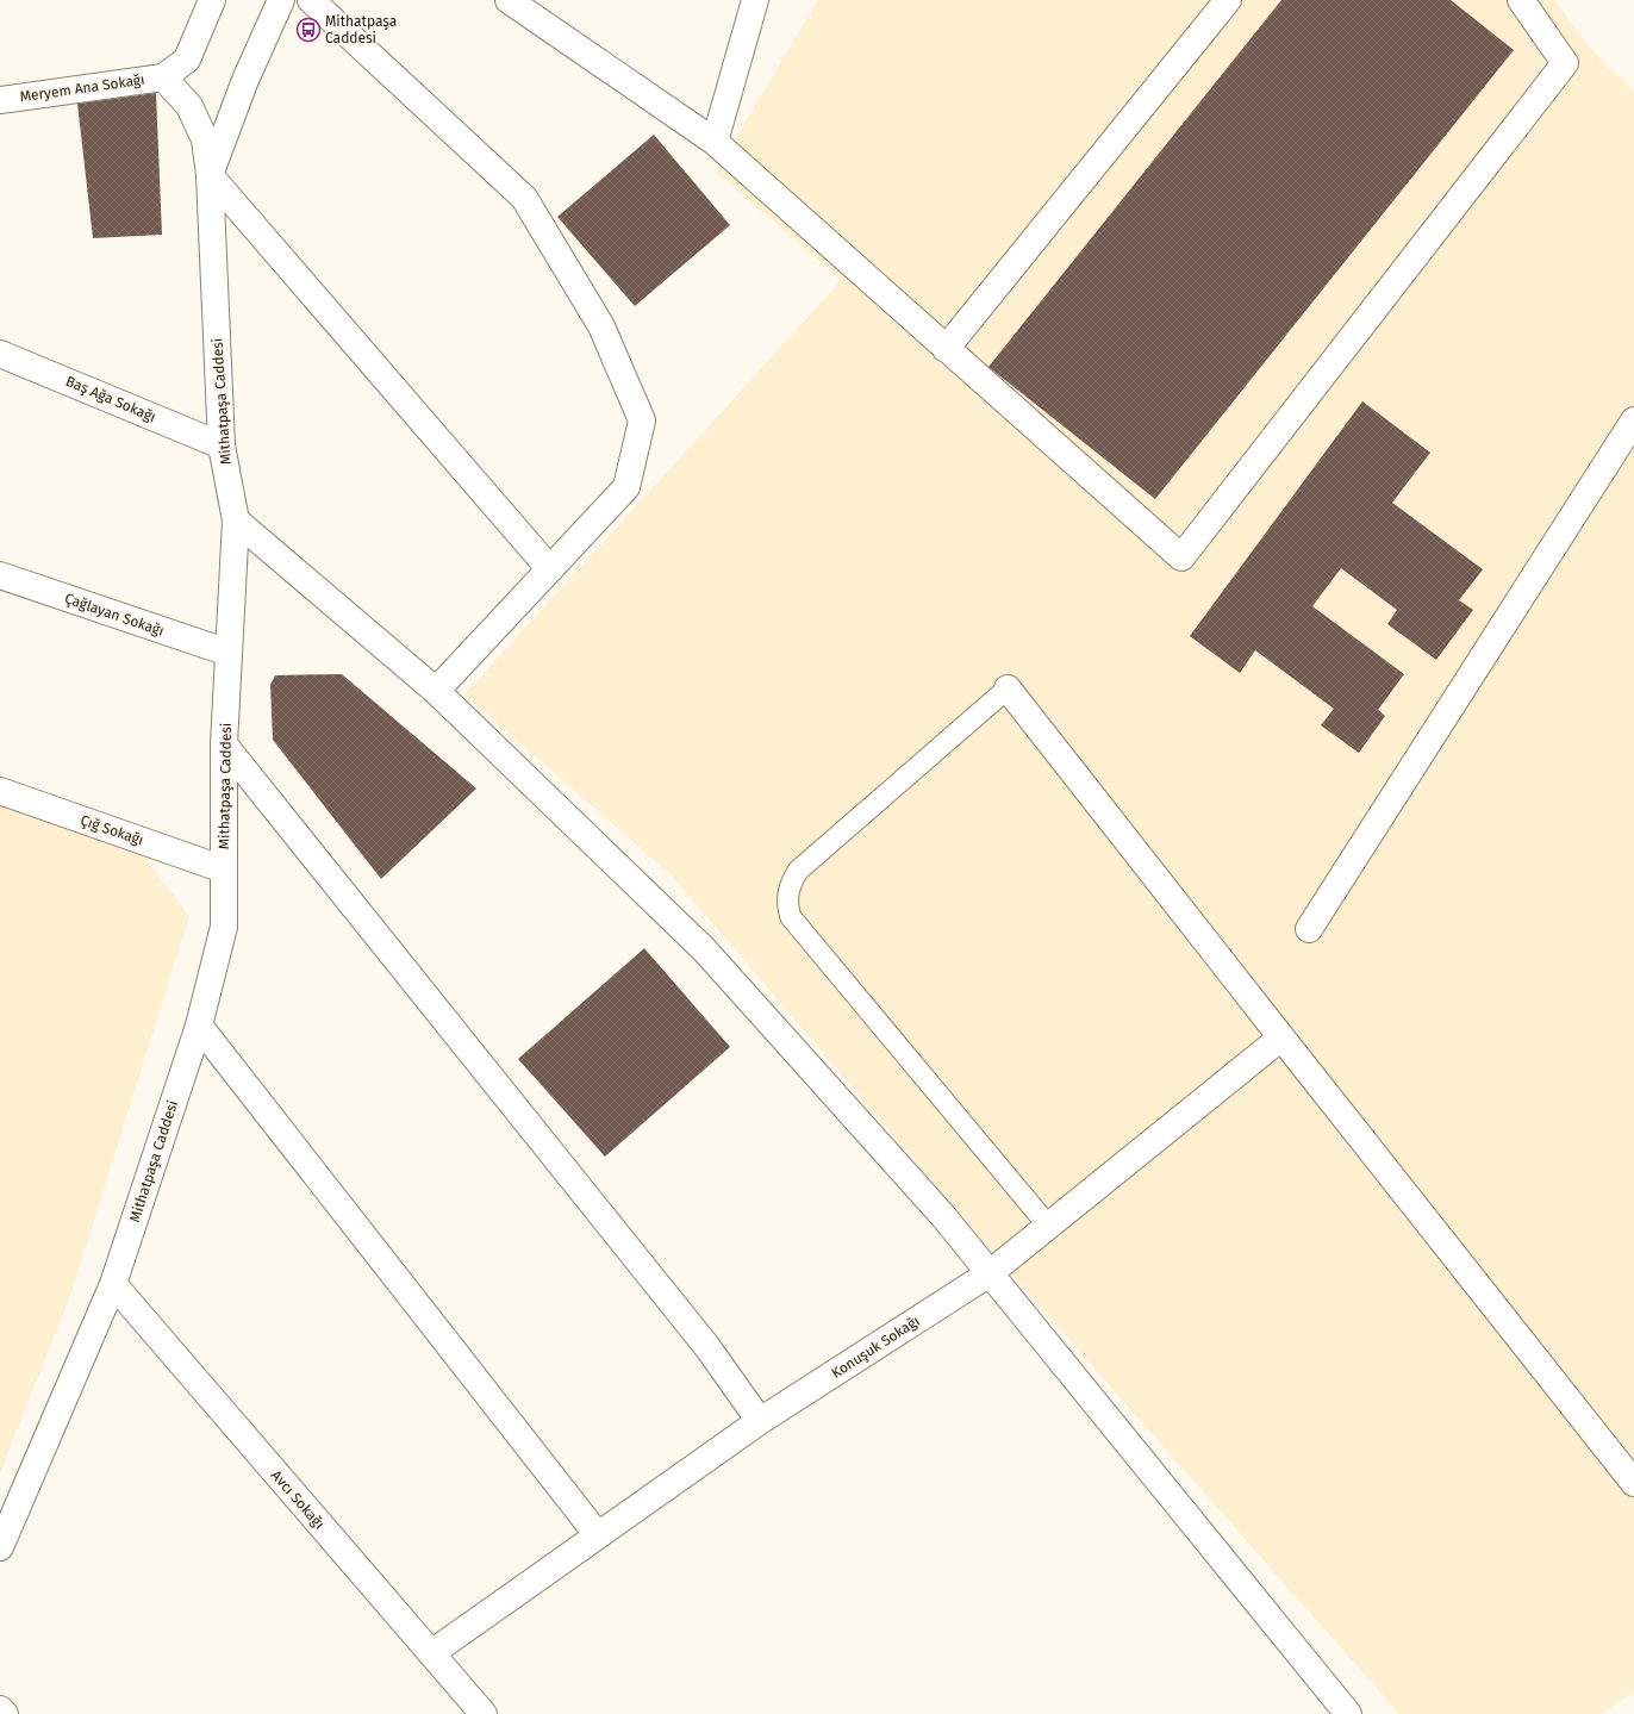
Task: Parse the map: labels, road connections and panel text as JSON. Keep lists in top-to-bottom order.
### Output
{
  "streets": {
    "street": [
      "Meryem Ana Sokağı",
      "Baş Ağa Sokağı",
      "Mithatpaşa Caddesi",
      "Çağlayan Sokağı",
      "Çığ Sokağı",
      "Konuşuk Sokağı",
      "Avcı Sokağı"
    ]
  },
  "crossings": [
    ["Baş Ağa Sokağı", "Mithatpaşa Caddesi"],
    ["Mithatpaşa Caddesi", "Çağlayan Sokağı"],
    ["Mithatpaşa Caddesi", "Çığ Sokağı"],
    ["Mithatpaşa Caddesi", "Avcı Sokağı"],
    ["Konuşuk Sokağı", "Avcı Sokağı"]
  ],
  "places": {
    "bus stop": ["Mithatpaşa Caddesi"]
  }
}
